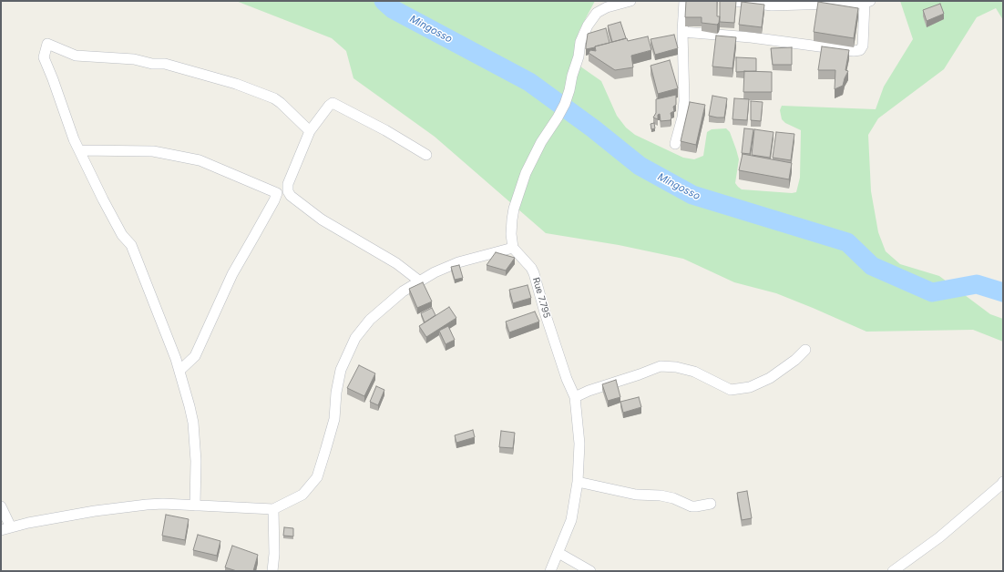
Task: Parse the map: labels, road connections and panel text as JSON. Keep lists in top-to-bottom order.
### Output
{
  "streets": {
    "street": ["Rue 7.795"]
  },
  "water": ["Mingosso"]
}
